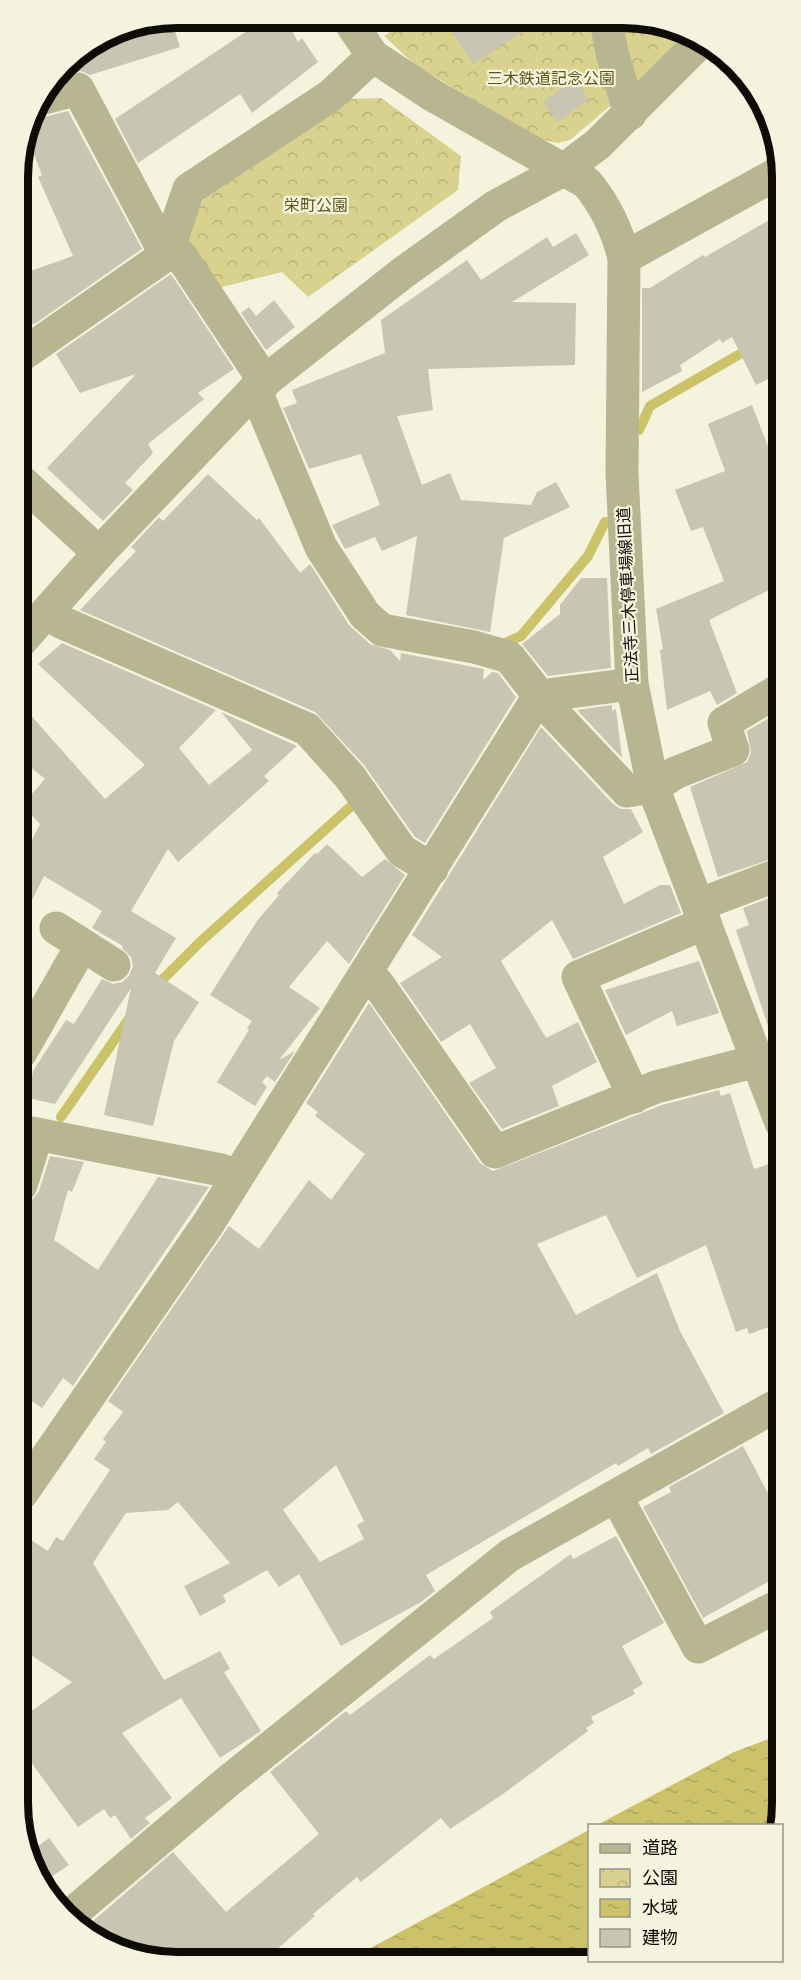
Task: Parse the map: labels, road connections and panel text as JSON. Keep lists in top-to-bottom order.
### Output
{
  "streets": {
    "street": ["正法寺三木停車場線旧道"]
  },
  "parks": ["三木鉄道記念公園", "栄町公園"],
  "legend": [
    "道路",
    "公園",
    "水域",
    "建物"
  ]
}
